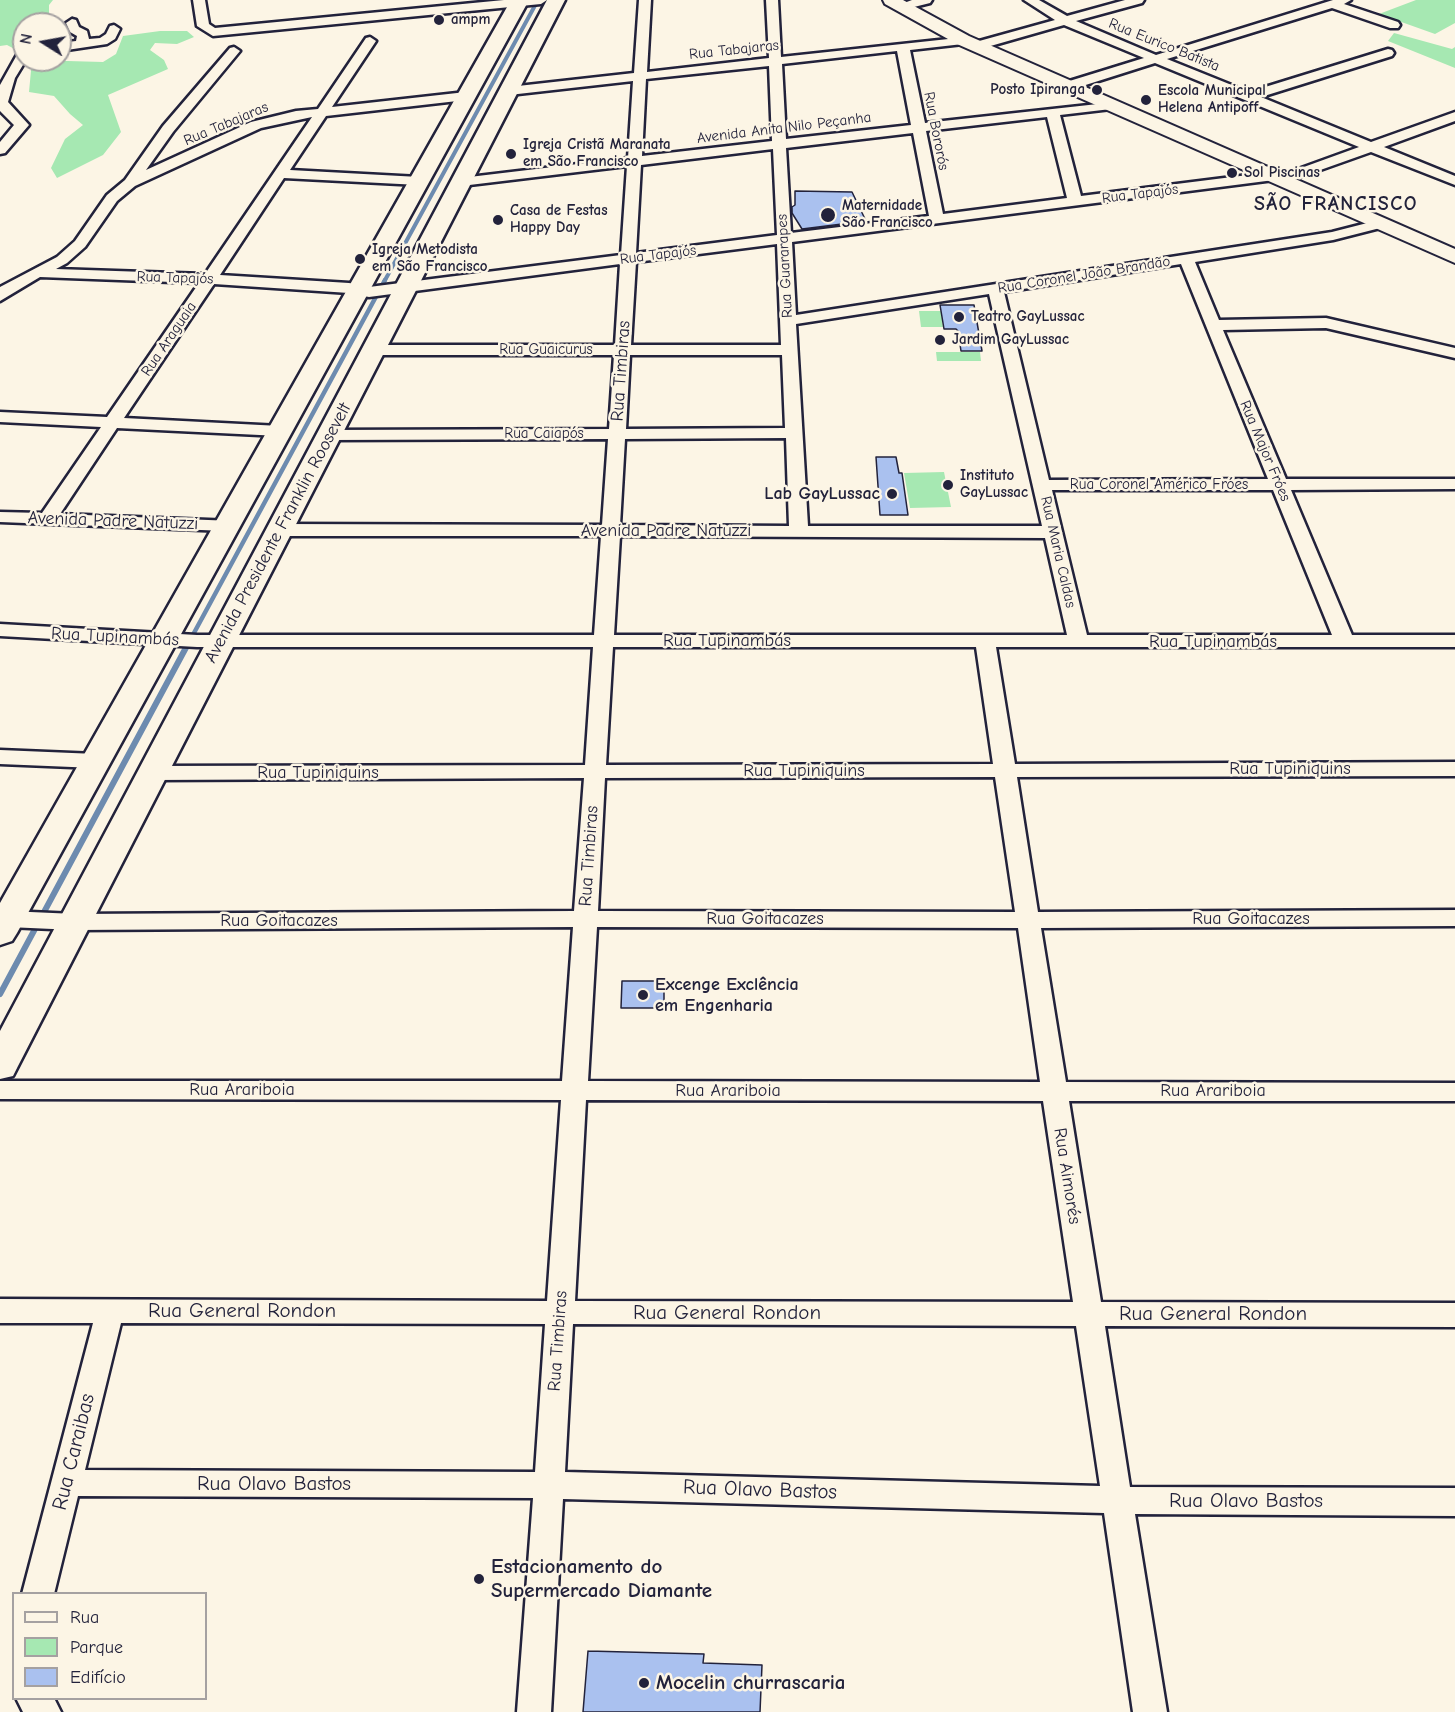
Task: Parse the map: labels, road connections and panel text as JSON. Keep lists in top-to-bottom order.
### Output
{
  "streets": {
    "main road": ["Avenida Presidente Franklin Roosevelt"],
    "street": [
      "Rua Eurico Batista",
      "Rua Tabajaras",
      "Avenida Anita Nilo Peçanha",
      "Rua Bororós",
      "Rua Tapajós",
      "Rua Guararapes",
      "Rua Coronel João Brandão",
      "Rua Araguaia",
      "Rua Guaicurus",
      "Rua Timbiras",
      "Rua Caiapós",
      "Rua Major Fróes",
      "Rua Coronel Américo Fróes",
      "Avenida Padre Natuzzi",
      "Rua Maria Caldas",
      "Rua Tupinambás",
      "Rua Tupiniquins",
      "Rua Goitacazes",
      "Rua Arariboia",
      "Rua Aimorés",
      "Rua General Rondon",
      "Rua Caraibas",
      "Rua Olavo Bastos"
    ]
  },
  "crossings": [
    ["Rua Eurico Batista", "Rua Tabajaras"],
    ["Rua Eurico Batista", "Rua Tapajós"],
    ["Rua Tabajaras", "Rua Bororós"],
    ["Rua Tabajaras", "Rua Tapajós"],
    ["Rua Tabajaras", "Rua Guararapes"],
    ["Rua Tabajaras", "Rua Araguaia"],
    ["Rua Tabajaras", "Rua Timbiras"],
    ["Rua Tabajaras", "Avenida Presidente Franklin Roosevelt"],
    ["Avenida Anita Nilo Peçanha", "Rua Bororós"],
    ["Avenida Anita Nilo Peçanha", "Rua Guararapes"],
    ["Avenida Anita Nilo Peçanha", "Rua Timbiras"],
    ["Avenida Anita Nilo Peçanha", "Avenida Presidente Franklin Roosevelt"],
    ["Rua Bororós", "Rua Tapajós"],
    ["Rua Tapajós", "Rua Guararapes"],
    ["Rua Tapajós", "Rua Araguaia"],
    ["Rua Tapajós", "Rua Timbiras"],
    ["Rua Tapajós", "Avenida Presidente Franklin Roosevelt"],
    ["Rua Guararapes", "Rua Coronel João Brandão"],
    ["Rua Guararapes", "Rua Guaicurus"],
    ["Rua Guararapes", "Rua Caiapós"],
    ["Rua Guararapes", "Avenida Padre Natuzzi"],
    ["Rua Coronel João Brandão", "Rua Major Fróes"],
    ["Rua Coronel João Brandão", "Rua Maria Caldas"],
    ["Rua Araguaia", "Avenida Padre Natuzzi"],
    ["Rua Guaicurus", "Rua Timbiras"],
    ["Rua Guaicurus", "Avenida Presidente Franklin Roosevelt"],
    ["Rua Timbiras", "Rua Caiapós"],
    ["Rua Timbiras", "Avenida Padre Natuzzi"],
    ["Rua Timbiras", "Rua Tupinambás"],
    ["Rua Timbiras", "Rua Tupiniquins"],
    ["Rua Timbiras", "Rua Goitacazes"],
    ["Rua Timbiras", "Rua Arariboia"],
    ["Rua Timbiras", "Rua General Rondon"],
    ["Rua Timbiras", "Rua Olavo Bastos"],
    ["Rua Caiapós", "Avenida Presidente Franklin Roosevelt"],
    ["Rua Major Fróes", "Rua Coronel Américo Fróes"],
    ["Rua Major Fróes", "Rua Tupinambás"],
    ["Rua Coronel Américo Fróes", "Rua Maria Caldas"],
    ["Avenida Padre Natuzzi", "Avenida Presidente Franklin Roosevelt"],
    ["Avenida Padre Natuzzi", "Rua Maria Caldas"],
    ["Avenida Presidente Franklin Roosevelt", "Rua Tupinambás"],
    ["Avenida Presidente Franklin Roosevelt", "Rua Tupiniquins"],
    ["Avenida Presidente Franklin Roosevelt", "Rua Goitacazes"],
    ["Rua Maria Caldas", "Rua Tupinambás"],
    ["Rua Tupinambás", "Rua Aimorés"],
    ["Rua Tupiniquins", "Rua Aimorés"],
    ["Rua Goitacazes", "Rua Aimorés"],
    ["Rua Arariboia", "Rua Aimorés"],
    ["Rua Aimorés", "Rua General Rondon"],
    ["Rua Aimorés", "Rua Olavo Bastos"],
    ["Rua General Rondon", "Rua Caraibas"],
    ["Rua Caraibas", "Rua Olavo Bastos"]
  ],
  "districts": ["SÃO FRANCISCO"],
  "places": [
    "ampm",
    "Posto Ipiranga",
    "Escola Municipal Helena Antipoff",
    "Igreja Cristã Maranata em São Francisco",
    "Sol Piscinas",
    "Maternidade São Francisco",
    "Casa de Festas Happy Day",
    "Igreja Metodista em São Francisco",
    "Teatro GayLussac",
    "Jardim GayLussac",
    "Instituto GayLussac",
    "Lab GayLussac",
    "Excenge Exclência em Engenharia",
    "Estacionamento do Supermercado Diamante",
    "Mocelin churrascaria"
  ],
  "legend": ["Rua", "Parque", "Edifício"],
  "north": "left"
}
